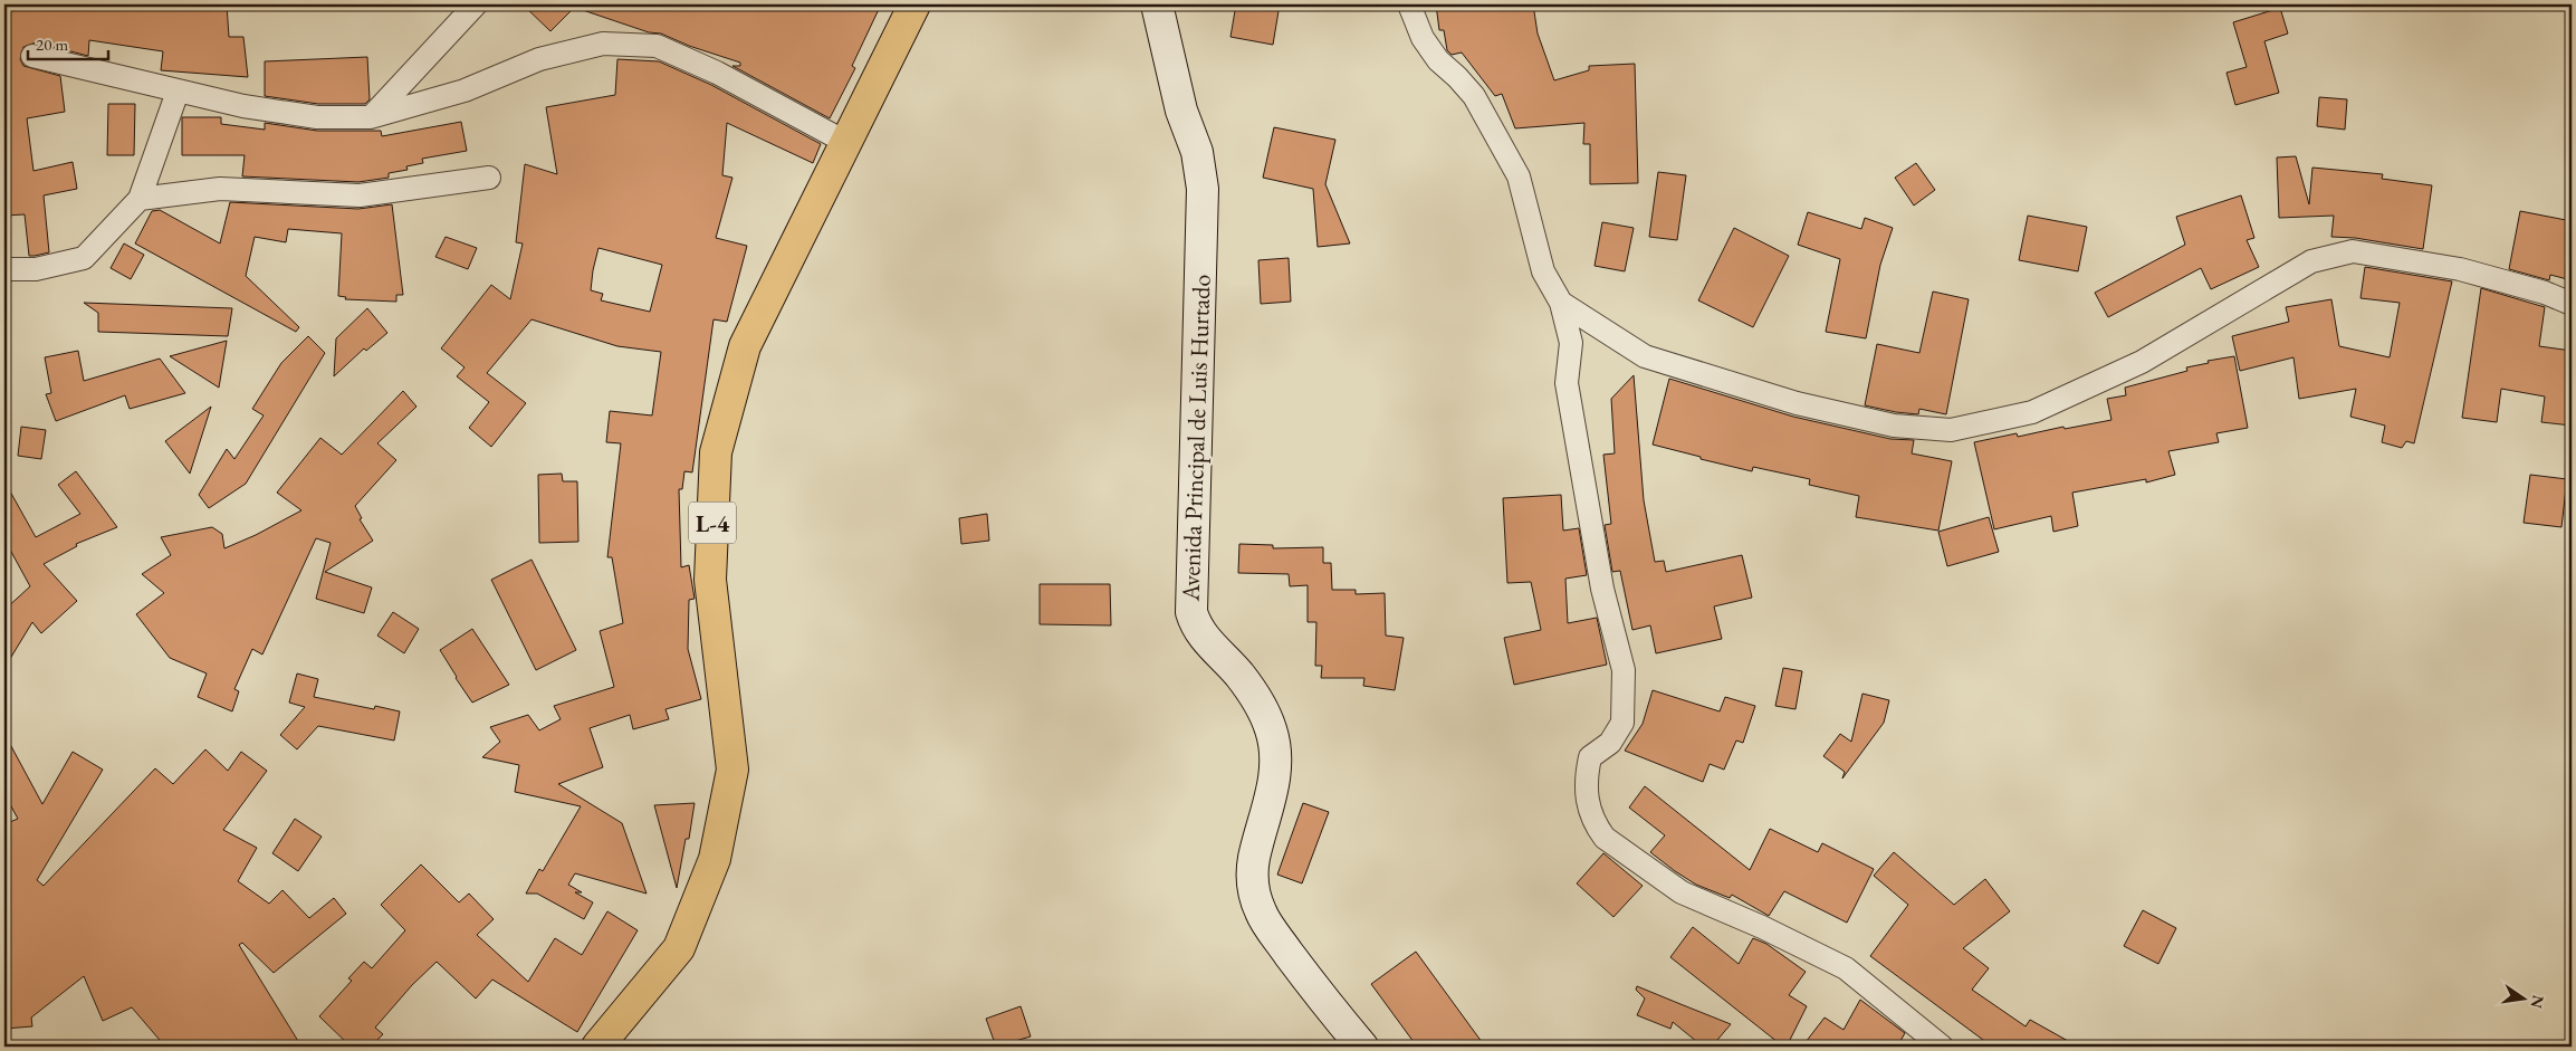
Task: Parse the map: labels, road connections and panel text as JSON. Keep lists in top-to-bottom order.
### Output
{
  "streets": {
    "main road": ["L-4"],
    "street": ["Avenida Principal de Luis Hurtado"]
  },
  "scale_bar": "20 m",
  "north": "right"
}
